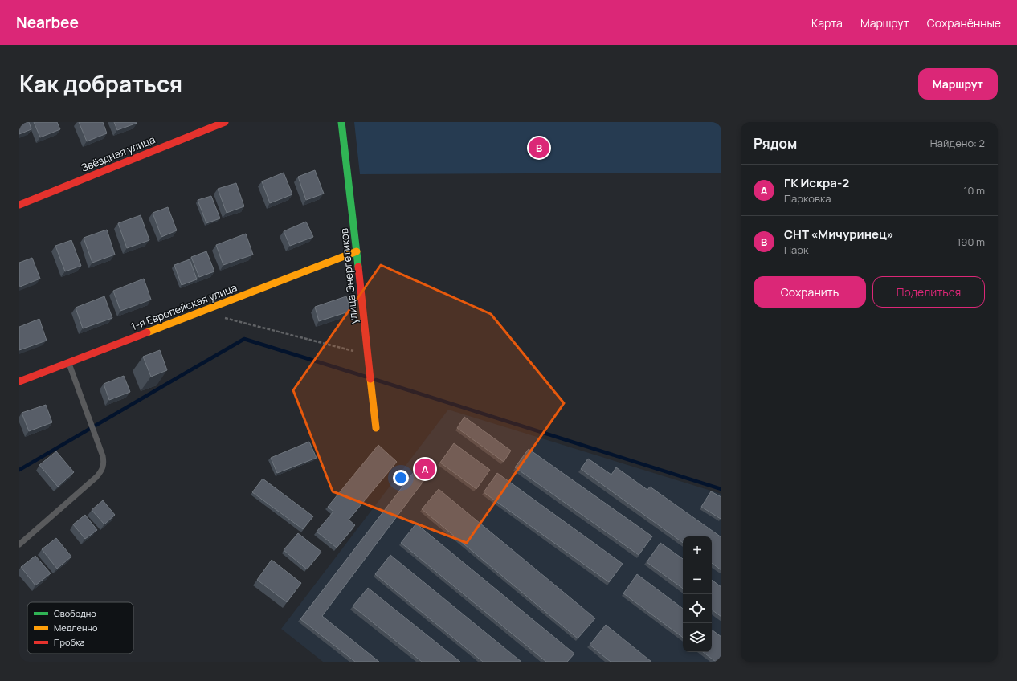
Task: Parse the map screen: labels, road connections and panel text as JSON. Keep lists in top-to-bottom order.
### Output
{
  "streets": {
    "street": ["Звёздная улица", "улица Энергетиков", "1-я Европейская улица"]
  },
  "crossings": [
    ["улица Энергетиков", "1-я Европейская улица"]
  ],
  "legend": ["Свободно", "Медленно", "Пробка"],
  "page": {
    "header": "Nearbee",
    "nav": ["Карта", "Маршрут", "Сохранённые"],
    "title": "Как добраться",
    "buttons": [
      "Маршрут",
      ["Сохранить", "Поделиться"]
    ],
    "heading": ["Рядом", "Найдено: 2"],
    "pins": ["B", "A"],
    "list": [
      {
        "mark": "A",
        "name": "ГК Искра-2",
        "note": "Парковка",
        "value": "10 m"
      },
      {
        "mark": "B",
        "name": "СНТ «Мичуринец»",
        "note": "Парк",
        "value": "190 m"
      }
    ],
    "map_buttons": ["+", "−"]
  }
}
